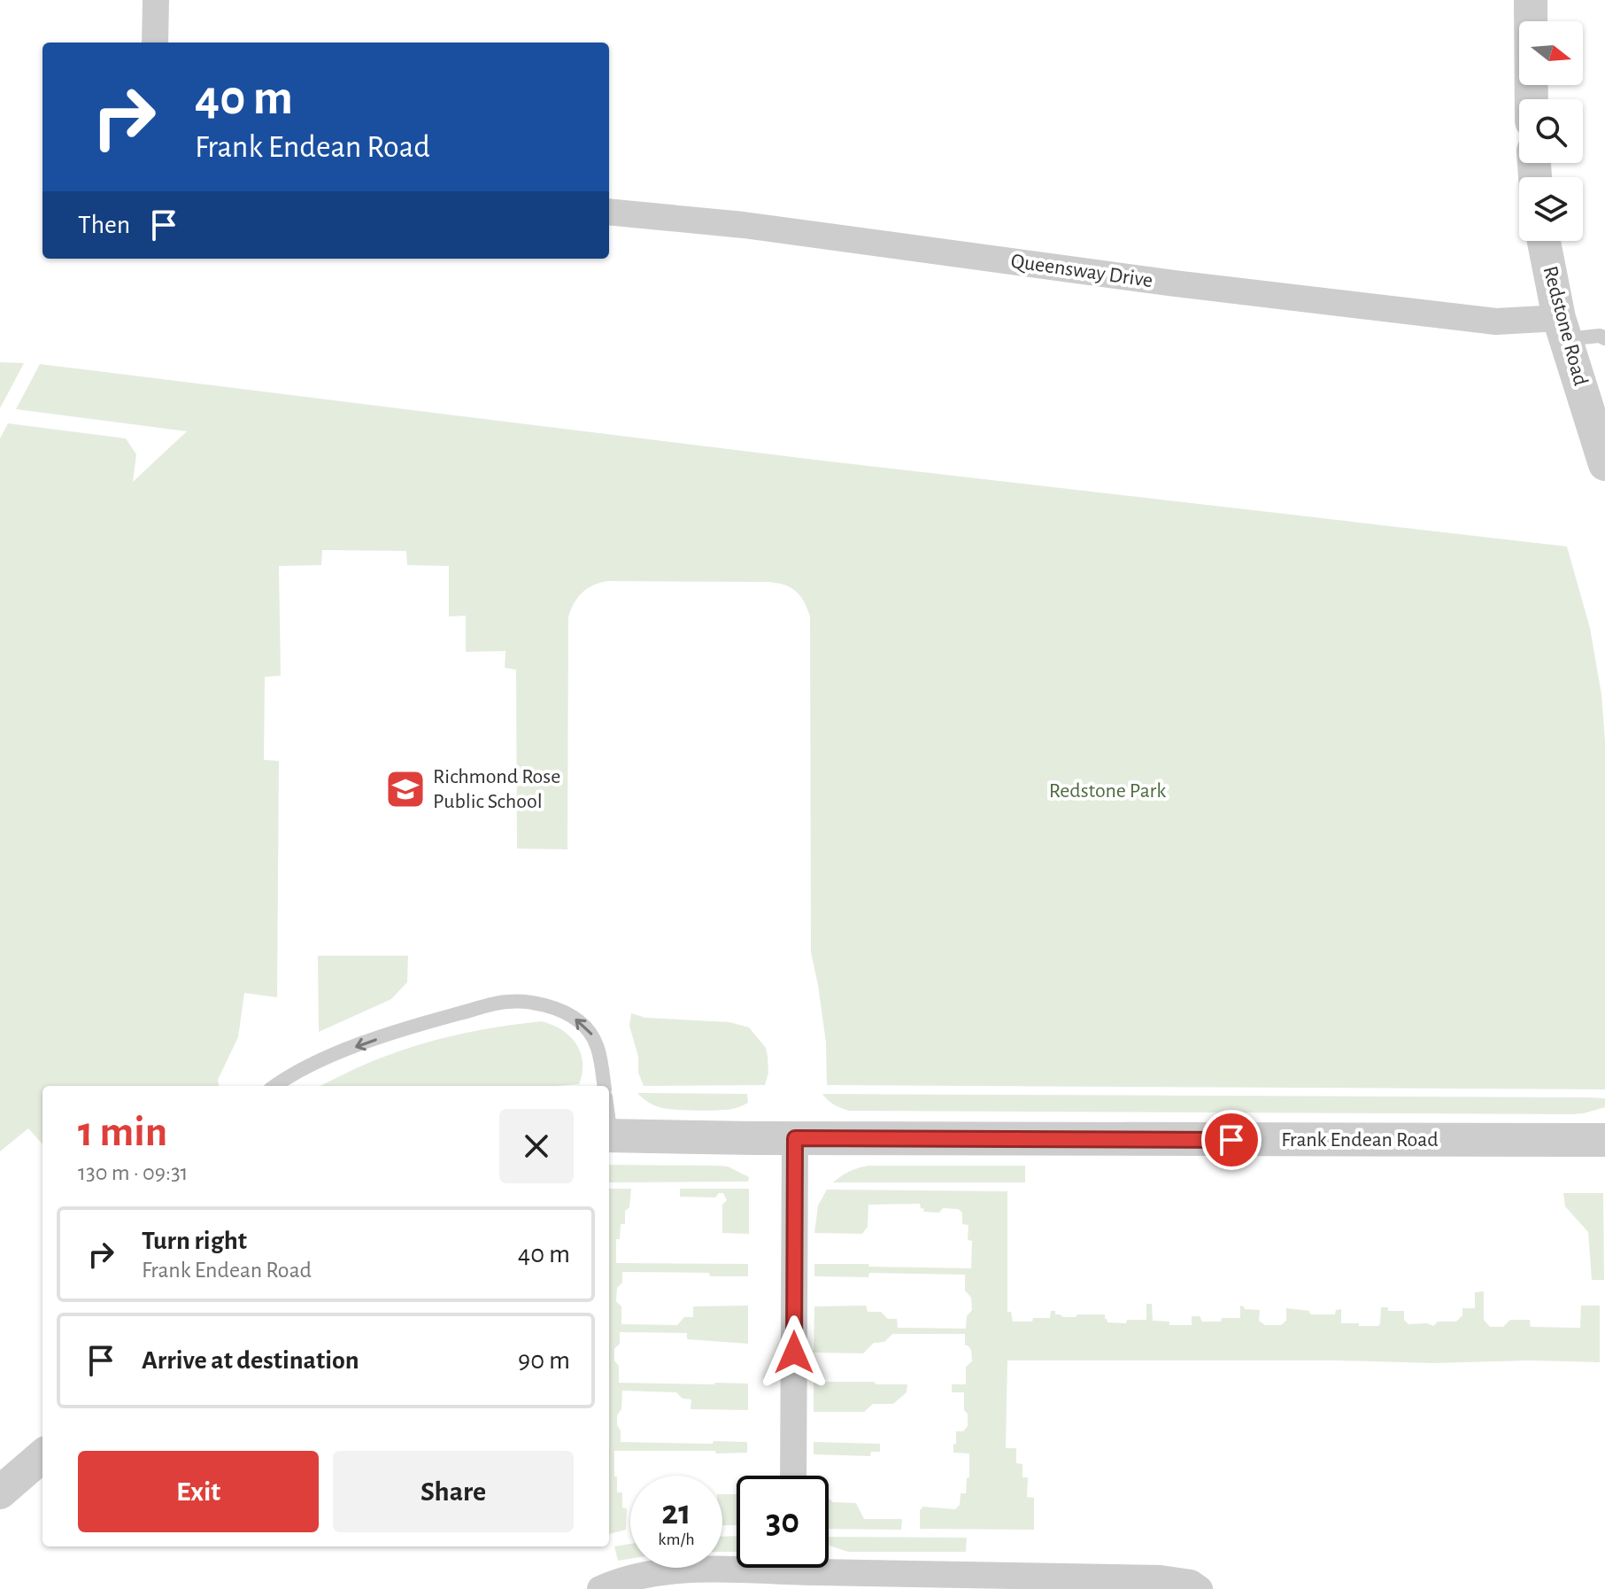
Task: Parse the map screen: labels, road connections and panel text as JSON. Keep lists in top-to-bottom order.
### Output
{
  "streets": {
    "street": ["Queensway Drive", "Redstone Road", "Frank Endean Road"]
  },
  "crossings": [
    ["Queensway Drive", "Redstone Road"]
  ],
  "parks": ["Redstone Park"],
  "places": {
    "school or university": ["Richmond Rose Public School"]
  },
  "north": "right",
  "page": {
    "turn": ["40 m", "Frank Endean Road"],
    "then": "Then",
    "heading": ["1 min", "130 m · 09:31"],
    "list": [
      {
        "name": "Turn right",
        "note": "Frank Endean Road",
        "value": "40 m"
      },
      {
        "name": "Arrive at destination",
        "value": "90 m"
      }
    ],
    "buttons": ["Exit", "Share"],
    "speed": "21 km/h",
    "limit": "30"
  }
}
